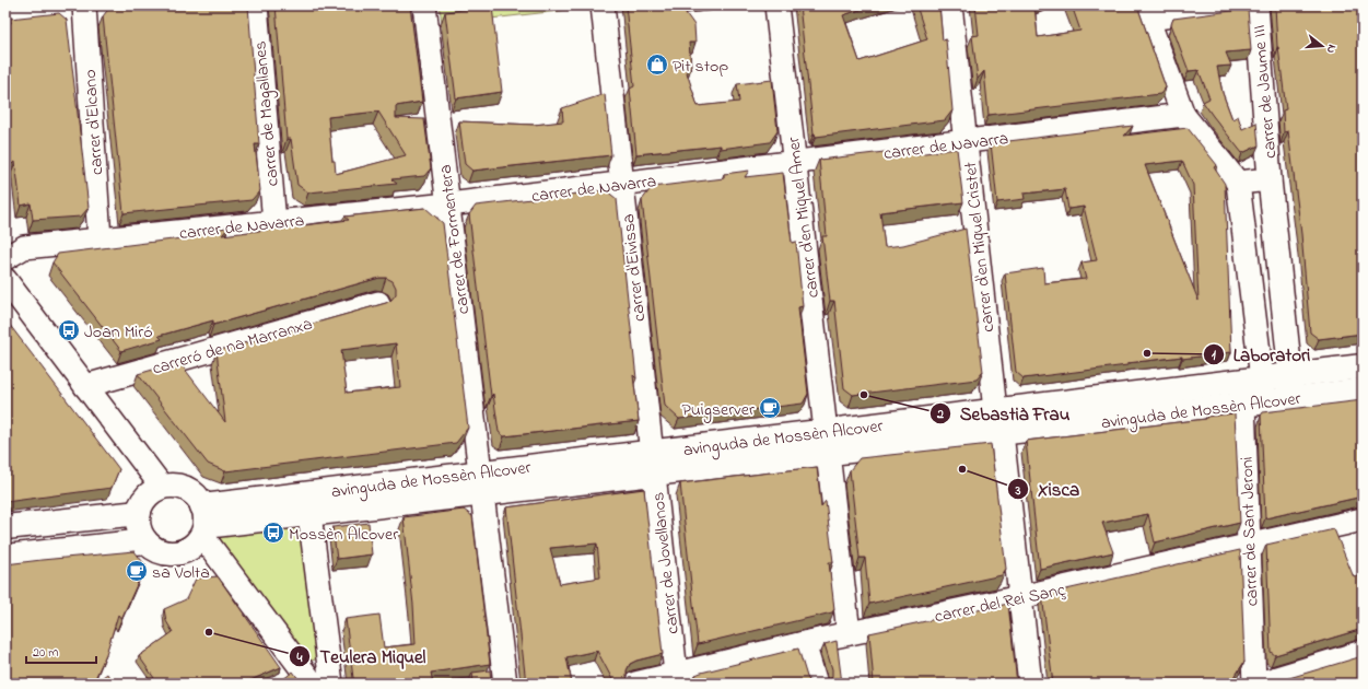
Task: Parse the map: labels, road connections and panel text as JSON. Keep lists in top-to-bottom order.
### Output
{
  "streets": {
    "main road": ["avinguda de Mossèn Alcover"],
    "street": [
      "carrer de Jaume III",
      "carrer de Magallanes",
      "carrer d'Elcano",
      "carrer de Navarra",
      "carrer d'en Miquel Amer",
      "carrer de Formentera",
      "carrer d'en Miquel Cristet",
      "carrer d'Eivissa",
      "carreró de na Marranxa",
      "carrer de Sant Jeroni",
      "carrer de Jovellanos",
      "carrer del Rei Sanç"
    ]
  },
  "crossings": [
    ["carrer de Jaume III", "avinguda de Mossèn Alcover"],
    ["carrer de Magallanes", "carrer de Navarra"],
    ["carrer d'Elcano", "carrer de Navarra"],
    ["carrer de Navarra", "carrer d'en Miquel Amer"],
    ["carrer de Navarra", "carrer de Formentera"],
    ["carrer de Navarra", "carrer d'en Miquel Cristet"],
    ["carrer de Navarra", "carrer d'Eivissa"],
    ["carrer d'en Miquel Amer", "avinguda de Mossèn Alcover"],
    ["carrer d'en Miquel Amer", "carrer del Rei Sanç"],
    ["carrer de Formentera", "avinguda de Mossèn Alcover"],
    ["carrer d'en Miquel Cristet", "avinguda de Mossèn Alcover"],
    ["carrer d'Eivissa", "avinguda de Mossèn Alcover"],
    ["carrer d'Eivissa", "carrer de Jovellanos"],
    ["avinguda de Mossèn Alcover", "carrer de Sant Jeroni"],
    ["avinguda de Mossèn Alcover", "carrer de Jovellanos"],
    ["carrer de Sant Jeroni", "carrer del Rei Sanç"],
    ["carrer de Jovellanos", "carrer del Rei Sanç"]
  ],
  "places": {
    "shop": ["Pit stop"],
    "bus stop": ["Joan Miró", "Mossèn Alcover"],
    "other": [
      "Laboratori",
      "Sebastià Frau",
      "Xisca",
      "Teulera Miquel"
    ],
    "cafe": ["Puigserver", "sa Volta"]
  },
  "scale_bar": "20 m",
  "north": "right"
}
